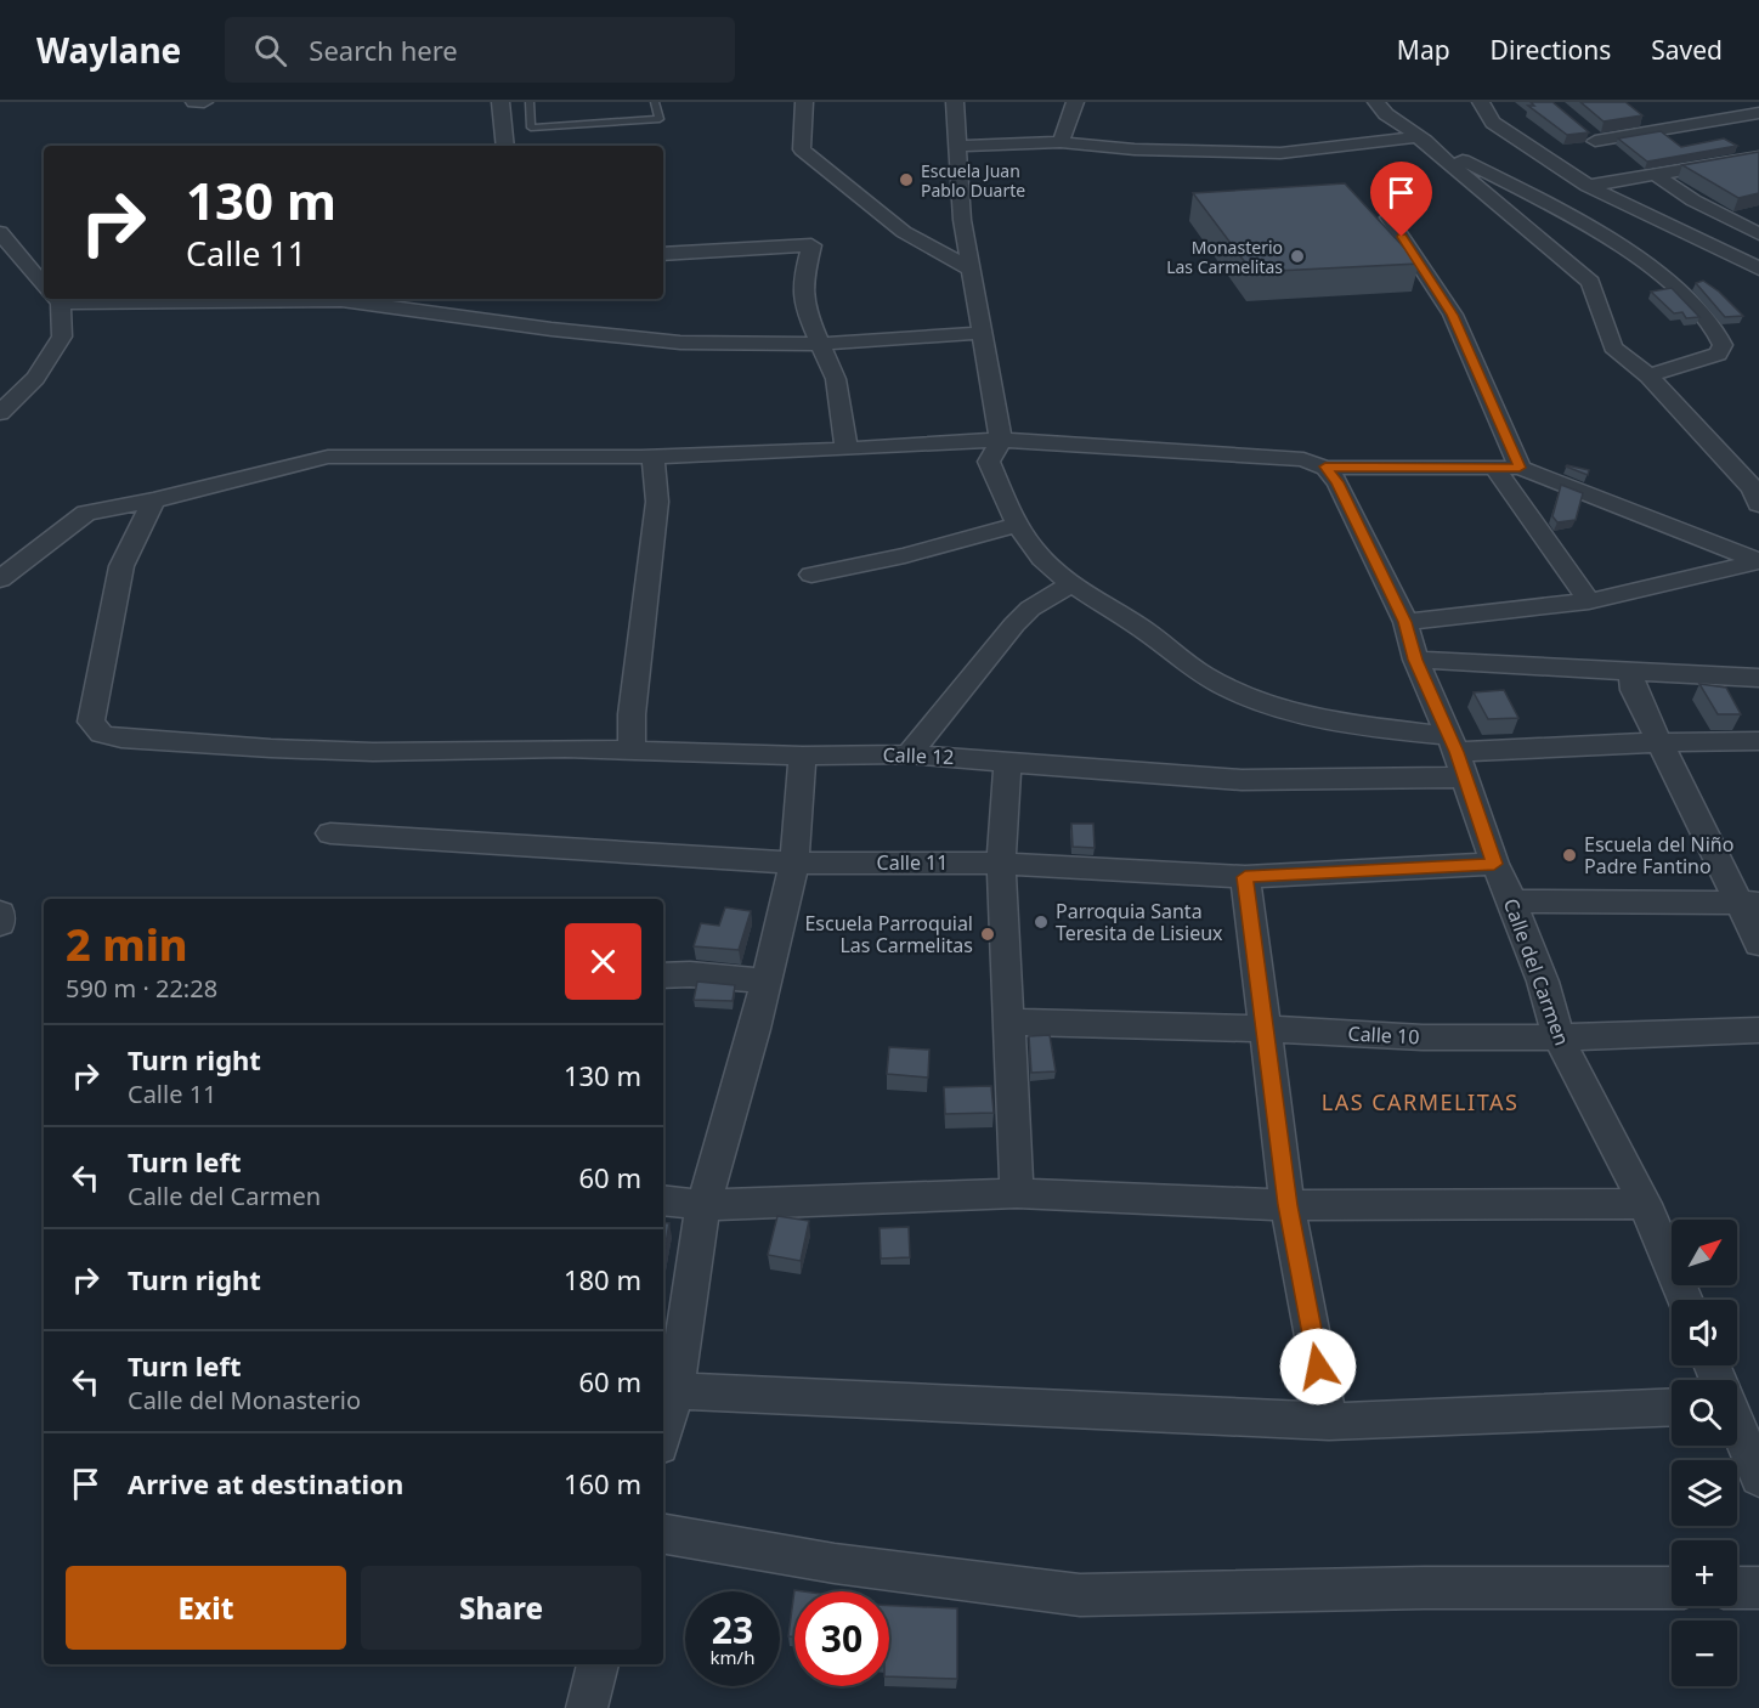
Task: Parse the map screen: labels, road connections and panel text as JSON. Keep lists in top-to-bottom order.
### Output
{
  "streets": {
    "street": [
      "Calle 12",
      "Calle 11",
      "Calle del Carmen",
      "Calle 10"
    ]
  },
  "crossings": [
    ["Calle 12", "Calle del Carmen"],
    ["Calle 11", "Calle del Carmen"],
    ["Calle del Carmen", "Calle 10"]
  ],
  "districts": ["LAS CARMELITAS"],
  "places": [
    "Escuela Juan Pablo Duarte",
    "Monasterio Las Carmelitas",
    "Escuela del Niño Padre Fantino",
    "Parroquia Santa Teresita de Lisieux",
    "Escuela Parroquial Las Carmelitas"
  ],
  "north": "top right",
  "page": {
    "header": "Waylane",
    "search": "Search here",
    "nav": ["Map", "Directions", "Saved"],
    "turn": ["130 m", "Calle 11"],
    "heading": ["2 min", "590 m · 22:28"],
    "list": [
      {
        "name": "Turn right",
        "note": "Calle 11",
        "value": "130 m"
      },
      {
        "name": "Turn left",
        "note": "Calle del Carmen",
        "value": "60 m"
      },
      {
        "name": "Turn right",
        "value": "180 m"
      },
      {
        "name": "Turn left",
        "note": "Calle del Monasterio",
        "value": "60 m"
      },
      {
        "name": "Arrive at destination",
        "value": "160 m"
      }
    ],
    "map_buttons": ["+", "−"],
    "buttons": ["Exit", "Share"],
    "speed": "23 km/h",
    "limit": "30"
  }
}
